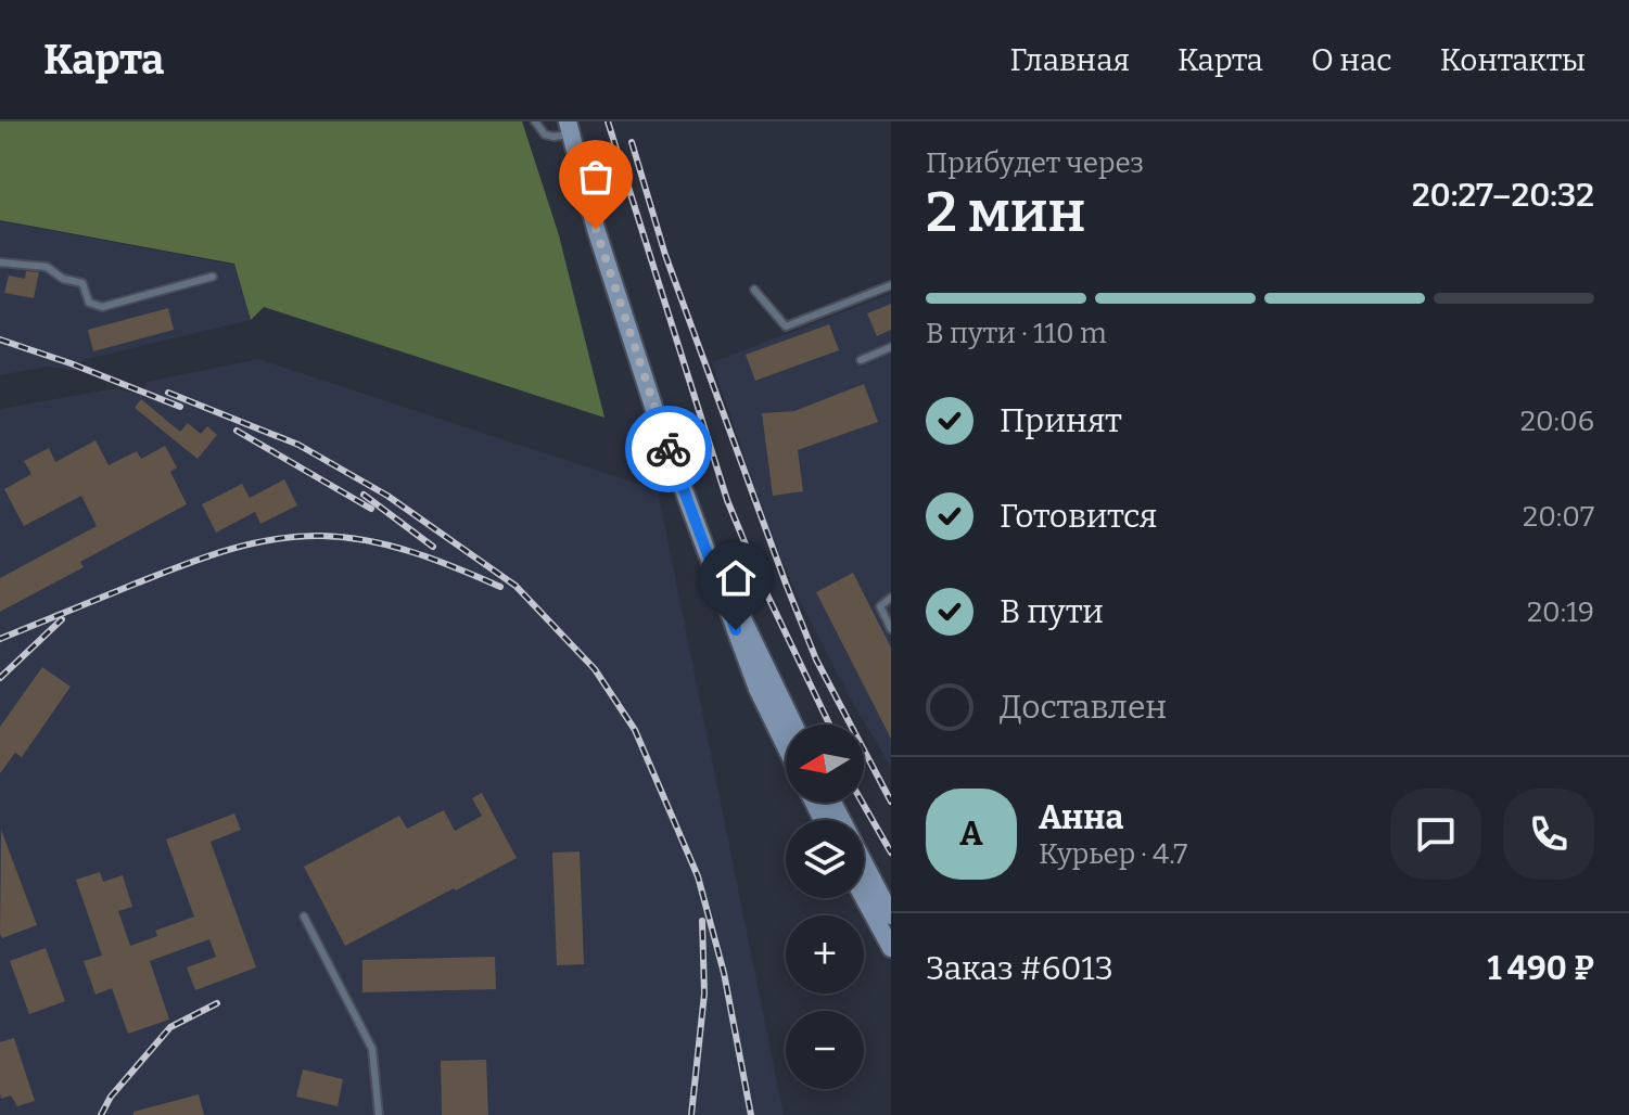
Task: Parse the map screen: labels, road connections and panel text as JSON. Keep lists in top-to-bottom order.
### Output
{
  "north": "left",
  "page": {
    "header": "Карта",
    "nav": [
      "Главная",
      "Карта",
      "О нас",
      "Контакты"
    ],
    "heading": ["2 мин", "Прибудет через", "20:27–20:32"],
    "panel": [
      "Анна",
      "Курьер · 4.7",
      "Заказ #6013",
      "1 490 ₽"
    ],
    "bar": "В пути · 110 m",
    "list": [
      ["Принят", "20:06"],
      ["Готовится", "20:07"],
      ["В пути", "20:19"],
      "Доставлен"
    ],
    "map_buttons": ["+", "−"],
    "round": "А"
  }
}
